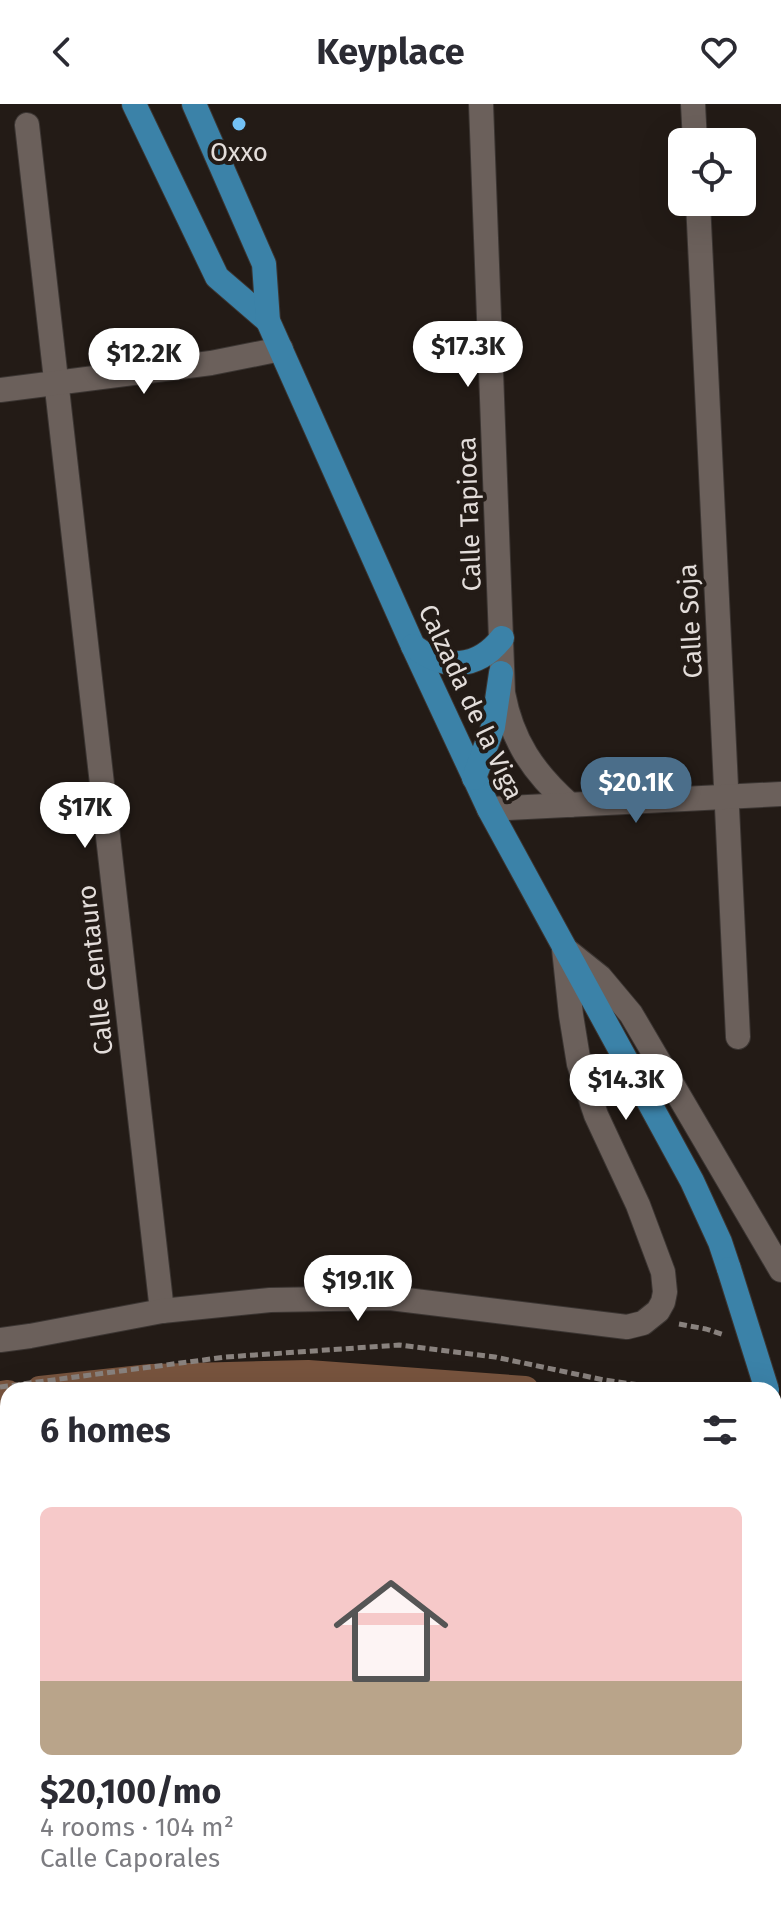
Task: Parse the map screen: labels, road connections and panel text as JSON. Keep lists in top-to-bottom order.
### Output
{
  "streets": {
    "main road": ["Calzada de la Viga"],
    "street": ["Calle Tapioca", "Calle Soja", "Calle Centauro"]
  },
  "places": ["Oxxo"],
  "page": {
    "header": "Keyplace",
    "price": [
      "$17.3K",
      "$12.2K",
      "$20.1K",
      "$17K",
      "$14.3K",
      "$19.1K"
    ],
    "heading": "6 homes",
    "list": [
      {
        "name": "$20,100/mo",
        "note": "4 rooms · 104 m² · Calle Caporales"
      }
    ]
  }
}
